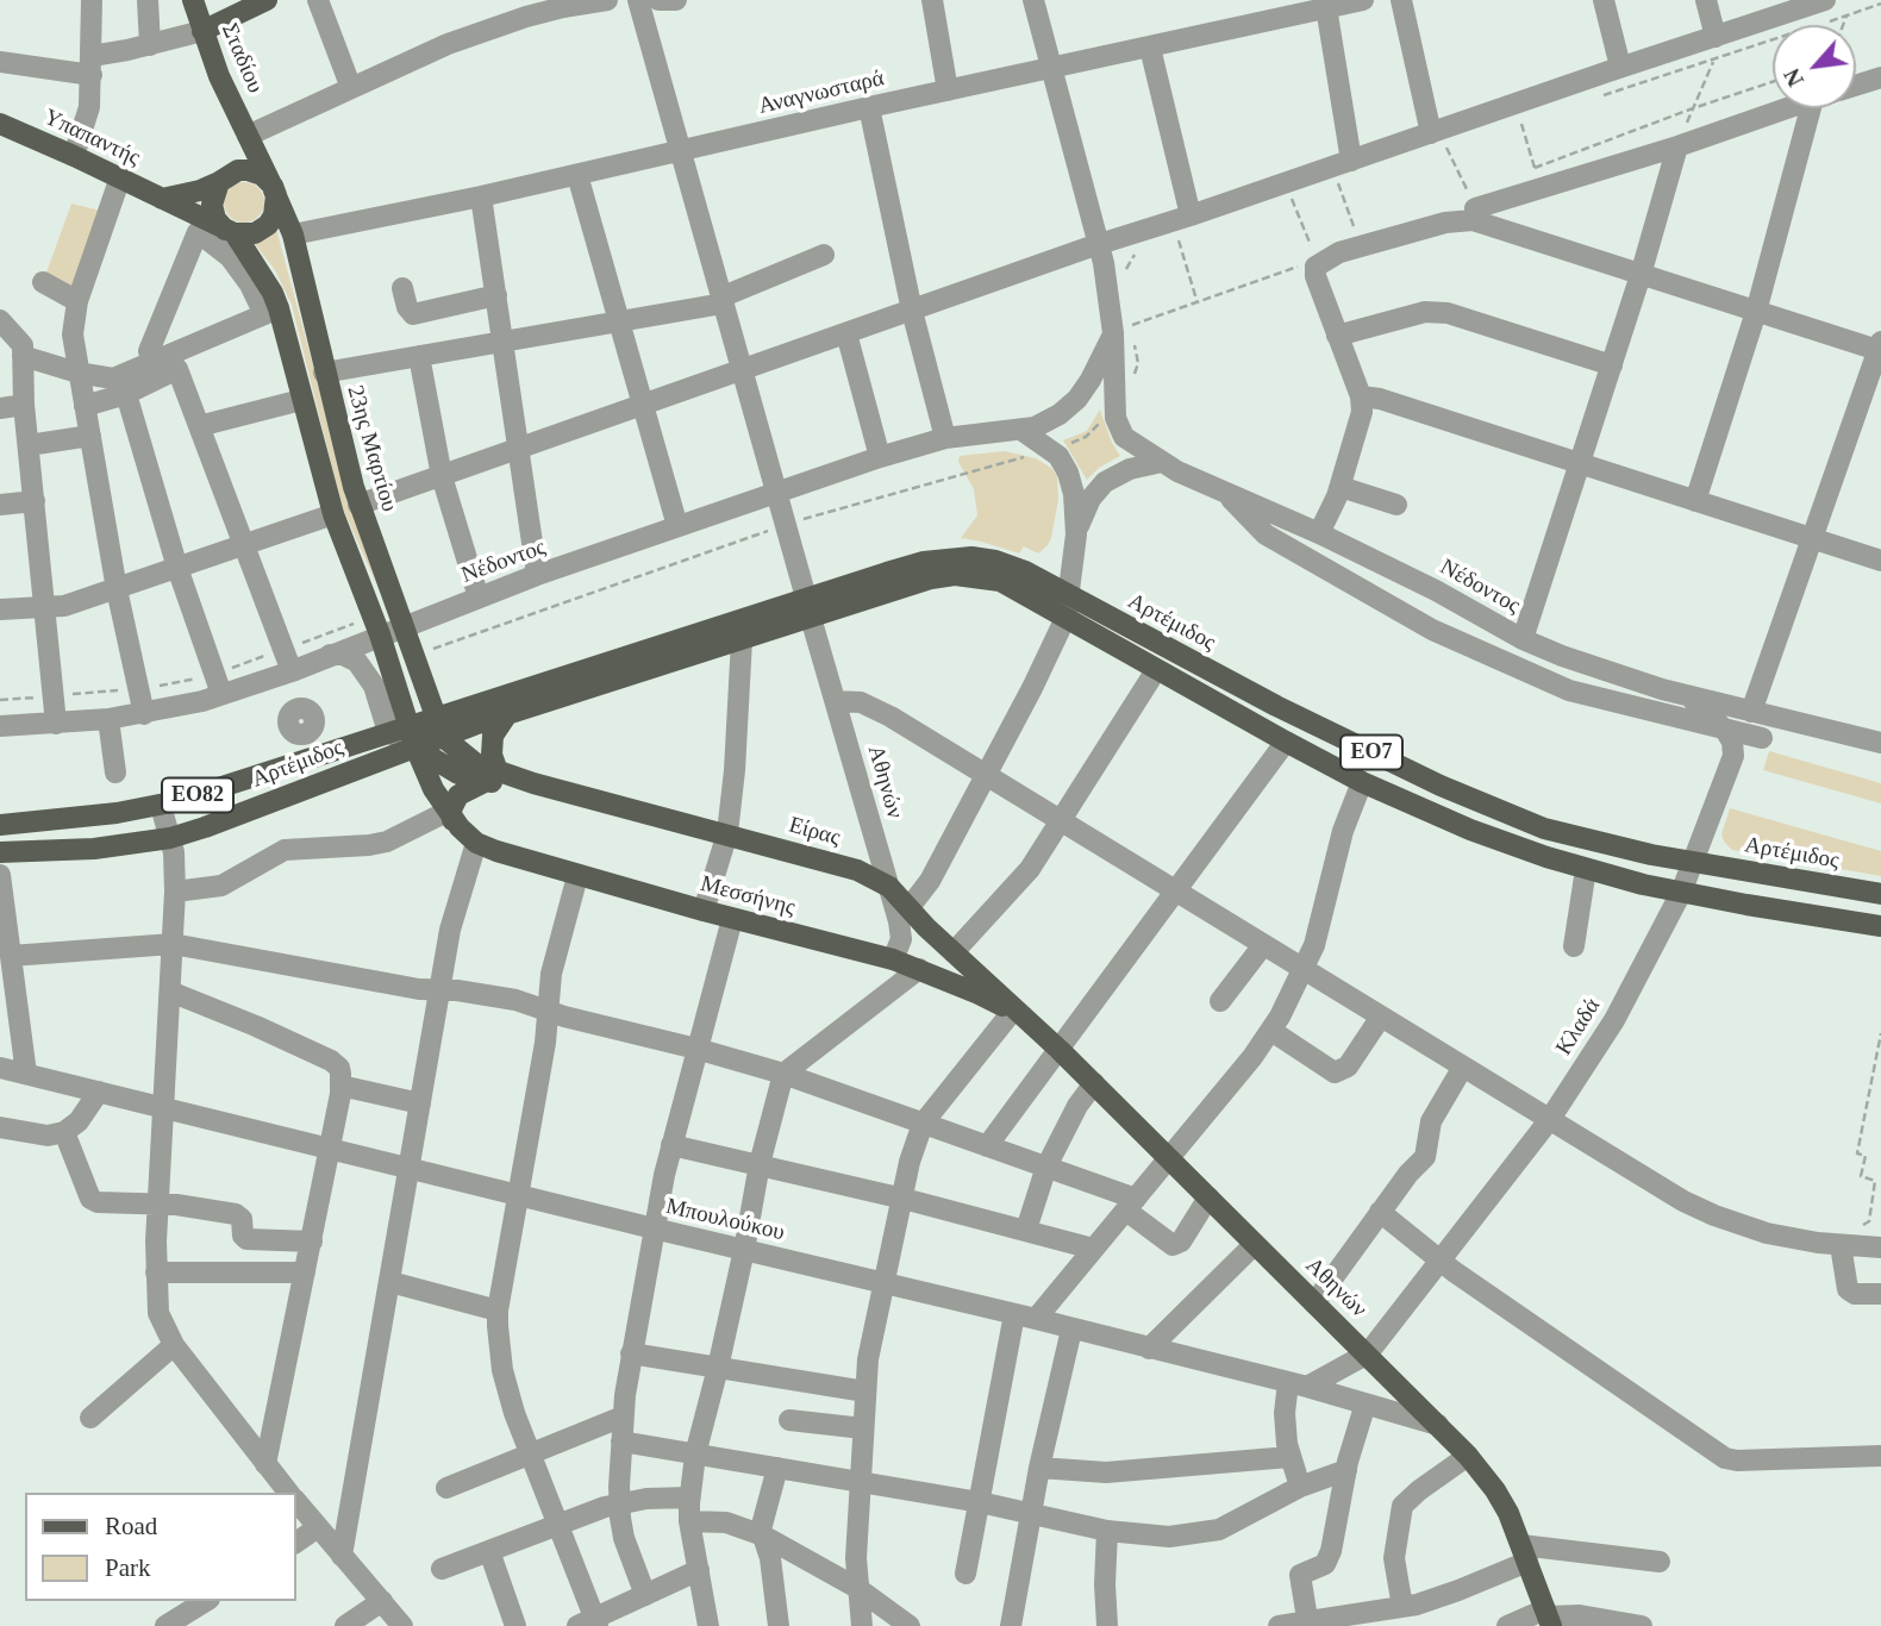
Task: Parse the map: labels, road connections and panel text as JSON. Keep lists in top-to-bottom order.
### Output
{
  "streets": {
    "main road": [
      "Σταδίου",
      "Υπαπαντής",
      "23ης Μαρτίου",
      "Αρτέμιδος",
      "ΕΟ7",
      "Αθηνών",
      "ΕΟ82",
      "Είρας",
      "Μεσσήνης"
    ],
    "street": [
      "Αναγνωσταρά",
      "Νέδοντος",
      "Κλαδά",
      "Μπουλούκου"
    ]
  },
  "crossings": [
    ["Σταδίου", "Υπαπαντής"],
    ["Σταδίου", "23ης Μαρτίου"],
    ["Αναγνωσταρά", "23ης Μαρτίου"],
    ["Αναγνωσταρά", "Νέδοντος"],
    ["Αναγνωσταρά", "Αθηνών"],
    ["Υπαπαντής", "23ης Μαρτίου"],
    ["23ης Μαρτίου", "Νέδοντος"],
    ["23ης Μαρτίου", "Αρτέμιδος"],
    ["Νέδοντος", "Αθηνών"],
    ["Αρτέμιδος", "Αθηνών"],
    ["Αρτέμιδος", "Είρας"],
    ["Αρτέμιδος", "Μεσσήνης"],
    ["Αρτέμιδος", "Κλαδά"],
    ["Αθηνών", "Είρας"],
    ["Αθηνών", "Μεσσήνης"],
    ["Αθηνών", "Κλαδά"],
    ["Αθηνών", "Μπουλούκου"],
    ["Είρας", "Μεσσήνης"]
  ],
  "legend": ["Road", "Park"],
  "north": "bottom left"
}
